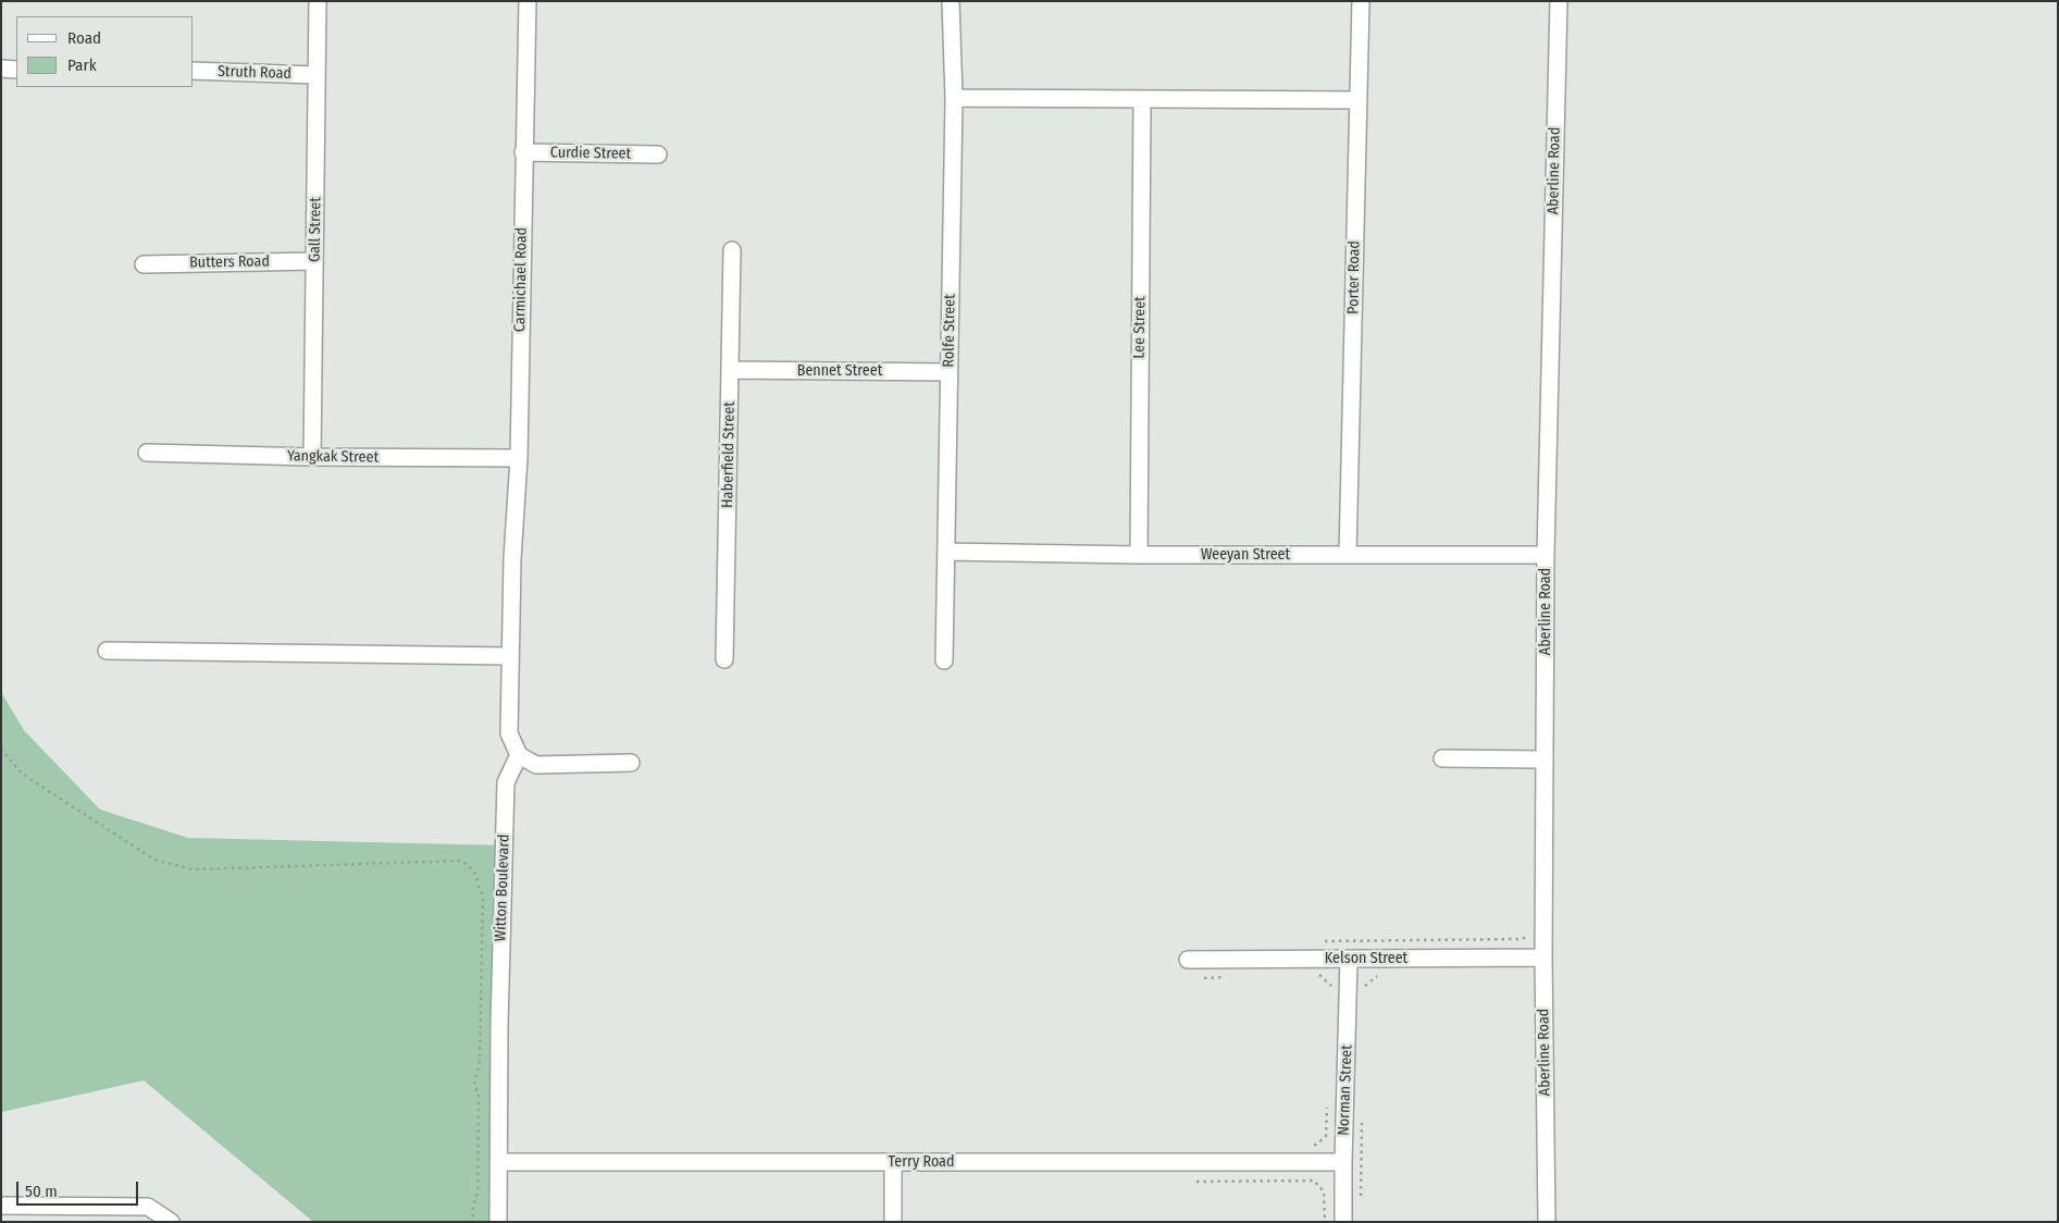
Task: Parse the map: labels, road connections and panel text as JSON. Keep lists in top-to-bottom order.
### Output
{
  "streets": {
    "street": [
      "Struth Road",
      "Curdie Street",
      "Aberline Road",
      "Gall Street",
      "Butters Road",
      "Porter Road",
      "Carmichael Road",
      "Lee Street",
      "Rolfe Street",
      "Bennet Street",
      "Haberfield Street",
      "Yangkak Street",
      "Weeyan Street",
      "Witton Boulevard",
      "Kelson Street",
      "Norman Street",
      "Terry Road"
    ]
  },
  "crossings": [
    ["Struth Road", "Gall Street"],
    ["Curdie Street", "Carmichael Road"],
    ["Aberline Road", "Weeyan Street"],
    ["Aberline Road", "Kelson Street"],
    ["Gall Street", "Butters Road"],
    ["Gall Street", "Yangkak Street"],
    ["Porter Road", "Weeyan Street"],
    ["Carmichael Road", "Yangkak Street"],
    ["Lee Street", "Weeyan Street"],
    ["Rolfe Street", "Bennet Street"],
    ["Rolfe Street", "Weeyan Street"],
    ["Bennet Street", "Haberfield Street"],
    ["Witton Boulevard", "Terry Road"],
    ["Kelson Street", "Norman Street"],
    ["Norman Street", "Terry Road"]
  ],
  "legend": ["Road", "Park"],
  "scale_bar": "50 m"
}
